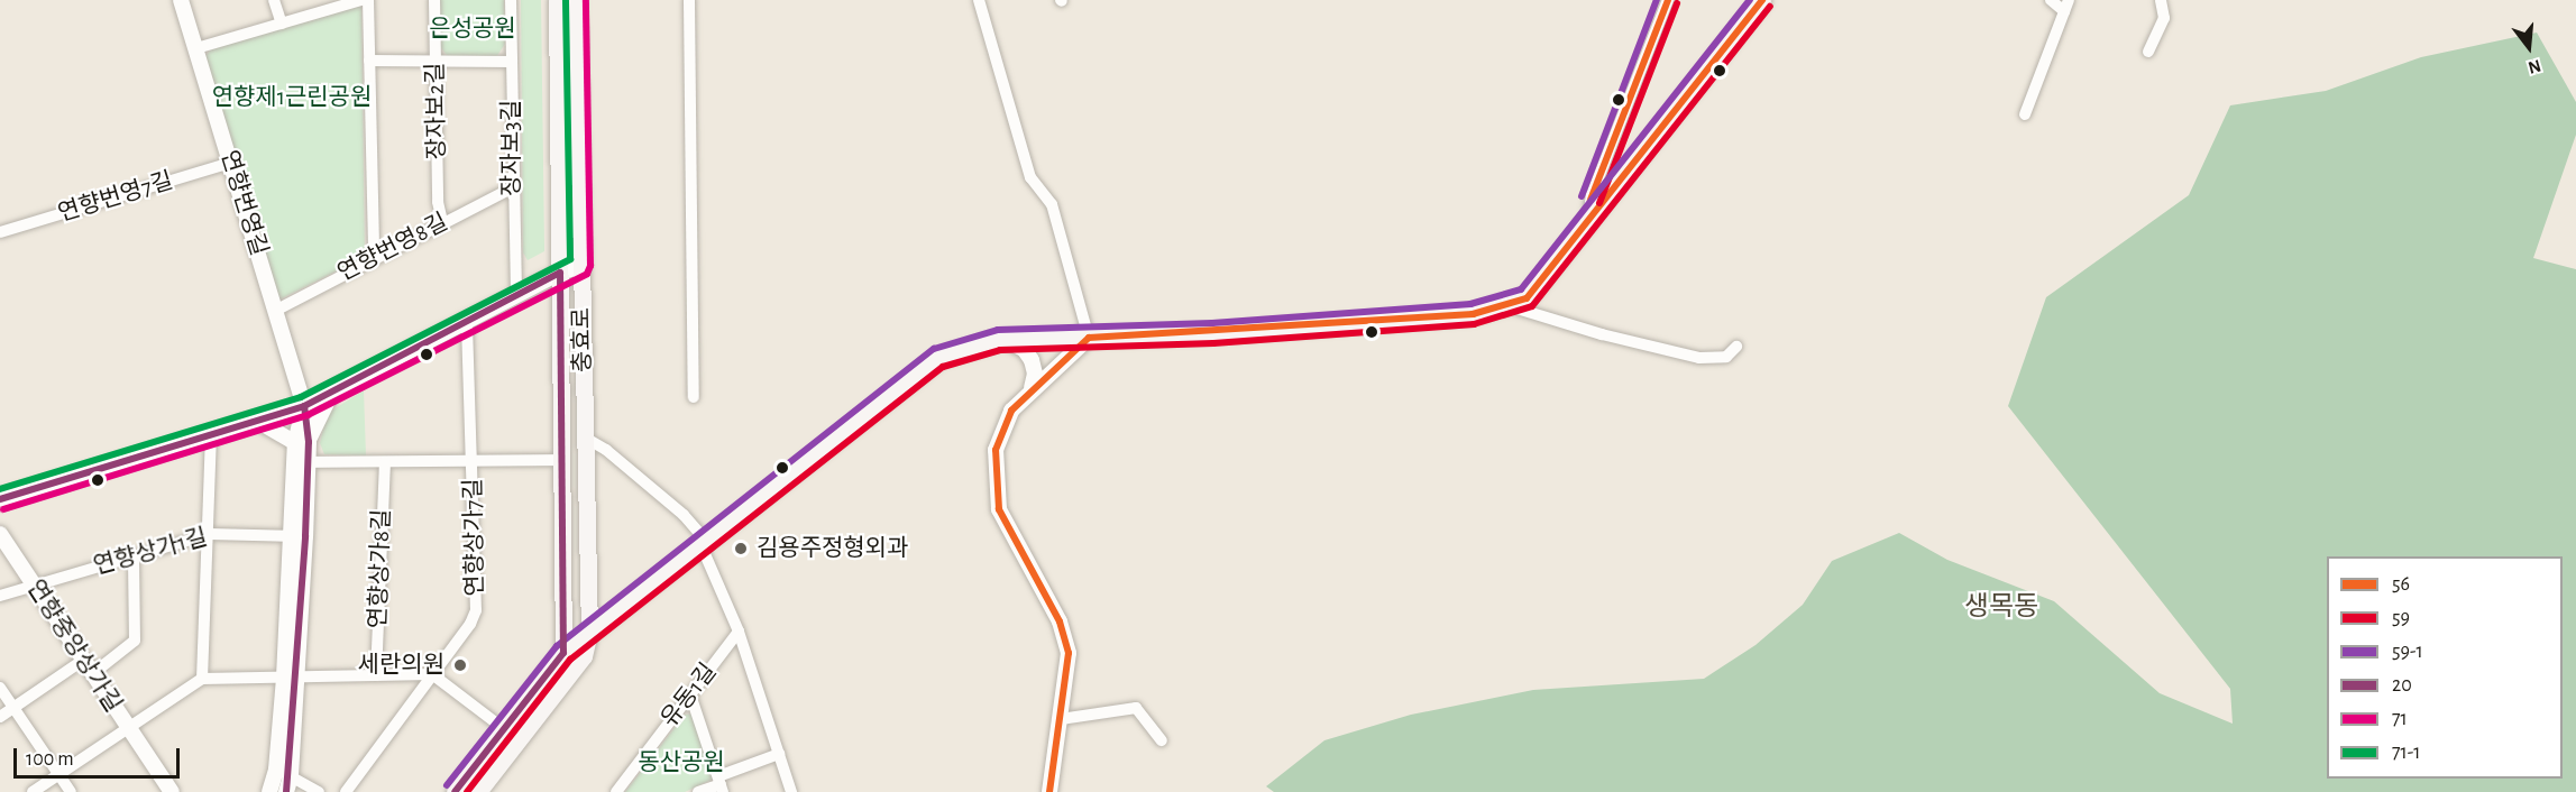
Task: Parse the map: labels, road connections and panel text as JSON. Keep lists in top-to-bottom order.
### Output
{
  "streets": {
    "main road": ["충효로"],
    "street": [
      "장자보2길",
      "장자보3길",
      "연향번영7길",
      "연향번영길",
      "연향번영8길",
      "연향상가7길",
      "연향상가1길",
      "연향상가8길",
      "연향중앙상가길",
      "유동1길"
    ]
  },
  "crossings": [
    ["장자보2길", "연향번영8길"],
    ["장자보3길", "연향번영8길"],
    ["연향번영7길", "연향번영길"],
    ["연향번영길", "연향번영8길"],
    ["연향번영길", "연향상가1길"],
    ["연향상가1길", "연향중앙상가길"]
  ],
  "districts": ["생목동"],
  "parks": ["은성공원", "연향제1근린공원", "동산공원"],
  "places": ["김용주정형외과", "세란의원"],
  "lines": [
    "transit line 56",
    "transit line 59-1",
    "transit line 71",
    "transit line 71-1",
    "transit line 59",
    "transit line 20"
  ],
  "legend": [
    "56",
    "59",
    "59-1",
    "20",
    "71",
    "71-1"
  ],
  "scale_bar": "100 m",
  "north": "bottom"
}
